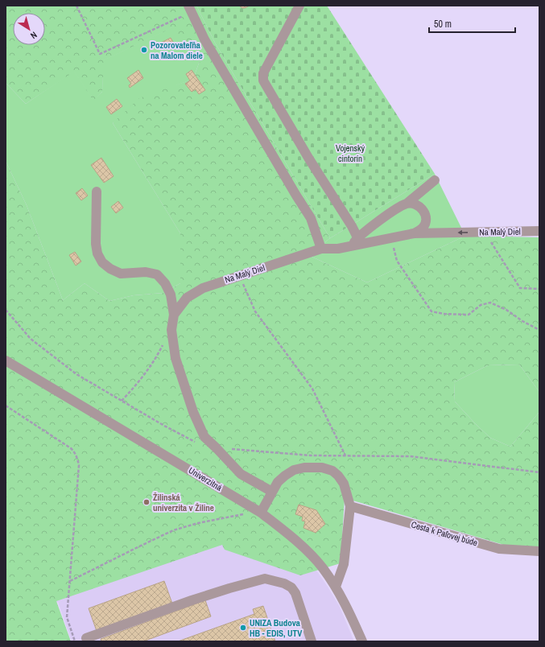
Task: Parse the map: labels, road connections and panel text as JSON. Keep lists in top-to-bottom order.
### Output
{
  "streets": {
    "street": ["Na Malý Diel", "Univerzitná", "Cesta k Paľovej búde"]
  },
  "parks": ["Vojenský cintorín"],
  "places": ["Pozorovateľňa na Malom diele", "Žilinská univerzita v Žiline", "UNIZA Budova HB - EDIS, UTV"],
  "scale_bar": "50 m",
  "north": "bottom right"
}
